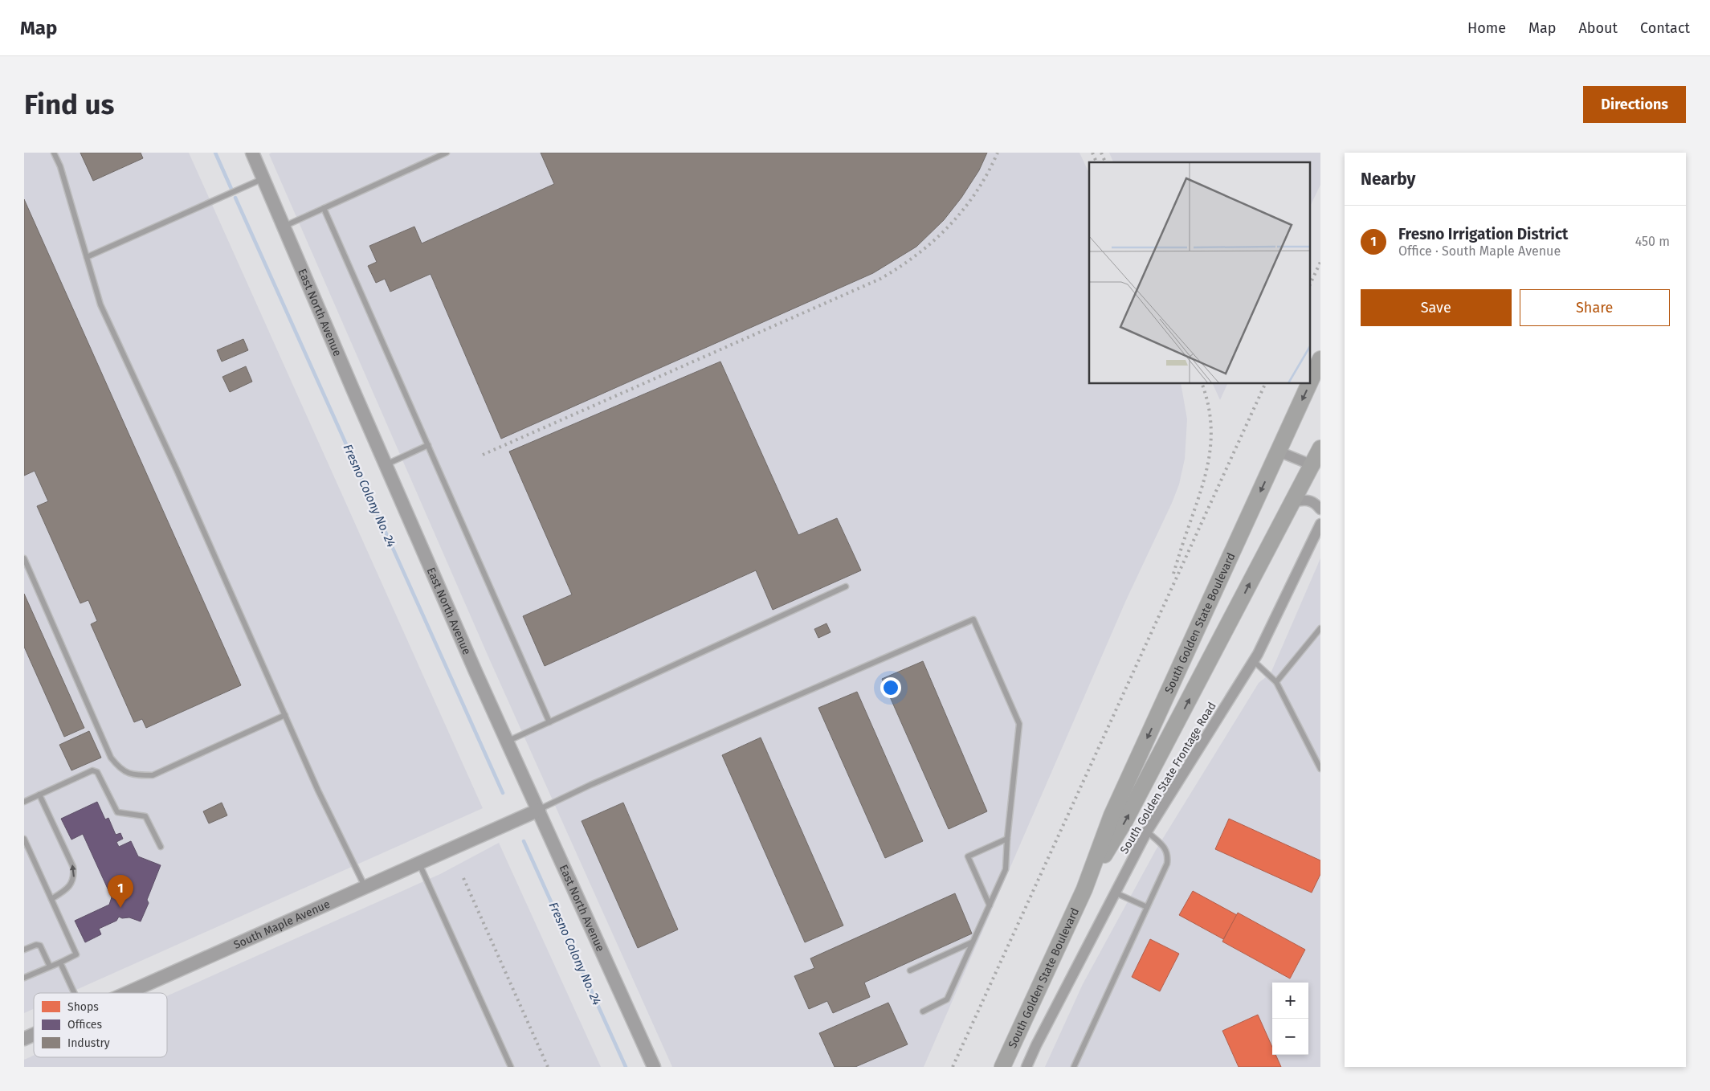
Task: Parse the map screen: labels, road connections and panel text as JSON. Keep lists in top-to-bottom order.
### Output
{
  "streets": {
    "main road": ["South Golden State Boulevard"],
    "street": ["East North Avenue", "South Golden State Frontage Road", "South Maple Avenue"]
  },
  "crossings": [
    ["East North Avenue", "South Maple Avenue"]
  ],
  "water": ["Fresno Colony No. 24"],
  "legend": ["Shops", "Offices", "Industry"],
  "page": {
    "header": "Map",
    "nav": [
      "Home",
      "Map",
      "About",
      "Contact"
    ],
    "buttons": [
      "Directions",
      ["Save", "Share"]
    ],
    "title": "Find us",
    "heading": "Nearby",
    "list": [
      {
        "mark": "1",
        "name": "Fresno Irrigation District",
        "note": "Office · South Maple Avenue",
        "value": "450 m"
      }
    ],
    "pins": "1",
    "map_buttons": ["+", "−"]
  }
}
